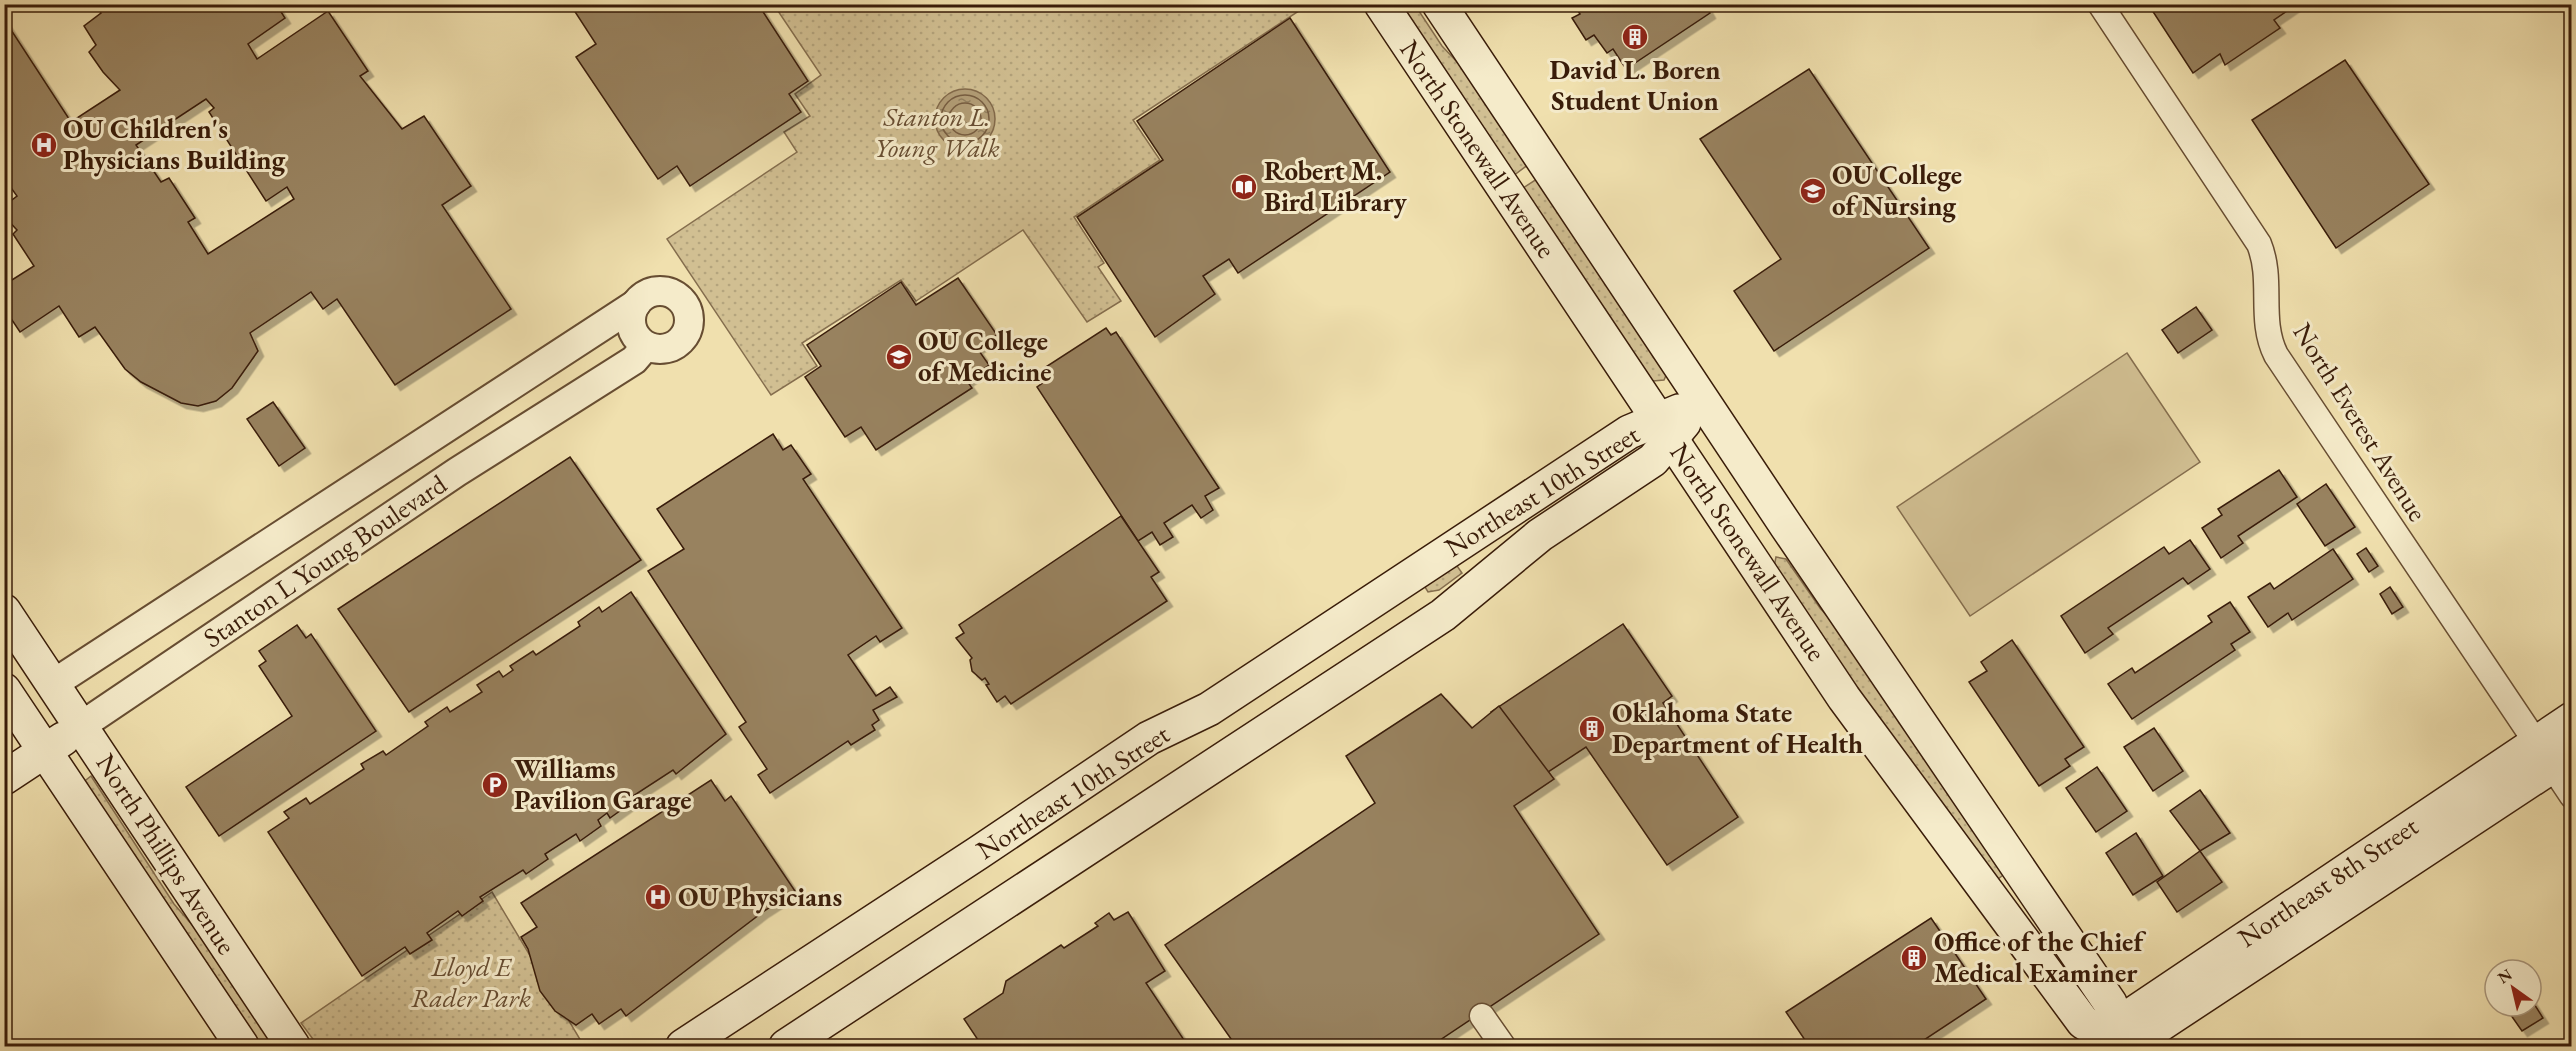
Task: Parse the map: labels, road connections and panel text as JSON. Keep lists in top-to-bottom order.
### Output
{
  "streets": {
    "main road": [
      "North Stonewall Avenue",
      "Northeast 10th Street",
      "Stanton L Young Boulevard",
      "North Phillips Avenue",
      "Northeast 8th Street"
    ],
    "street": ["North Everest Avenue"]
  },
  "crossings": [
    ["North Stonewall Avenue", "Northeast 10th Street"],
    ["North Stonewall Avenue", "Northeast 8th Street"],
    ["North Everest Avenue", "Northeast 8th Street"],
    ["Stanton L Young Boulevard", "North Phillips Avenue"]
  ],
  "parks": ["Stanton L. Young Walk", "Lloyd E Rader Park"],
  "places": {
    "building": ["David L. Boren Student Union", "Oklahoma State Department of Health", "Office of the Chief Medical Examiner"],
    "hospital": ["OU Children's Physicians Building", "OU Physicians"],
    "library": ["Robert M. Bird Library"],
    "school or university": ["OU College of Nursing", "OU College of Medicine"],
    "parking": ["Williams Pavilion Garage"]
  },
  "north": "top left"
}
